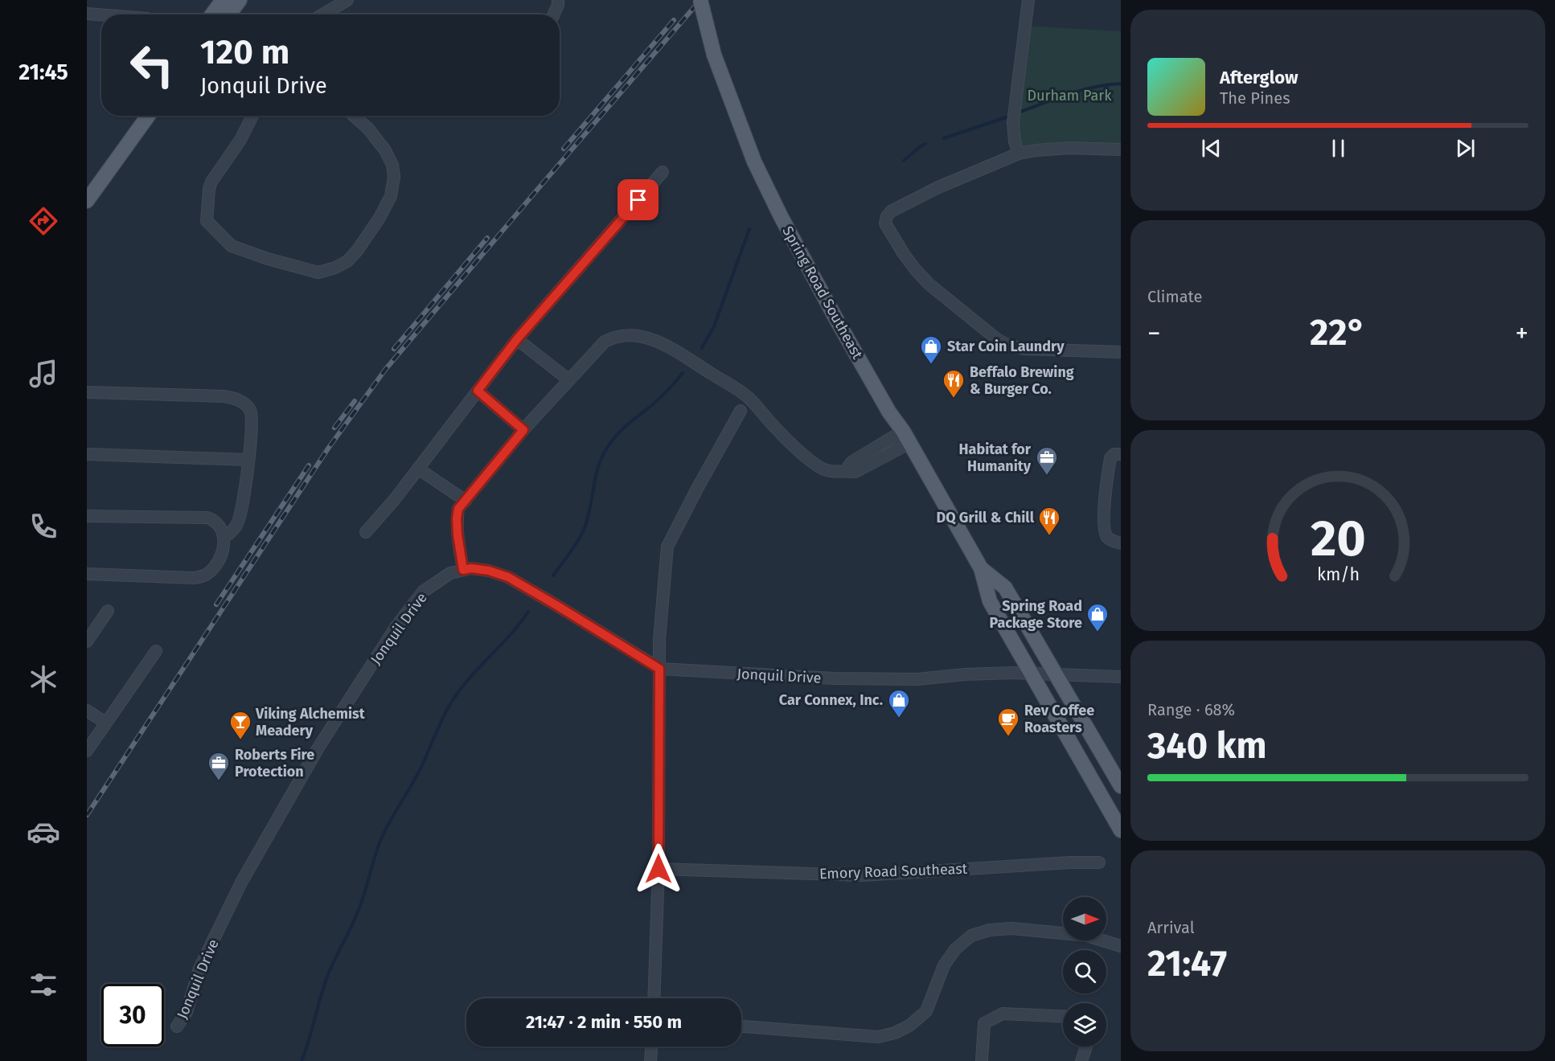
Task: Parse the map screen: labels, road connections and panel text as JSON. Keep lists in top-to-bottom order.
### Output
{
  "streets": {
    "main road": ["Spring Road Southeast"],
    "street": ["Jonquil Drive", "Emory Road Southeast"]
  },
  "crossings": [
    ["Spring Road Southeast", "Jonquil Drive"]
  ],
  "parks": ["Durham Park"],
  "places": {
    "shop": ["Star Coin Laundry", "Spring Road Package Store", "Car Connex, Inc."],
    "restaurant": ["Beffalo Brewing & Burger Co.", "DQ Grill & Chill"],
    "office": ["Habitat for Humanity", "Roberts Fire Protection"],
    "cafe": ["Rev Coffee Roasters"],
    "bar": ["Viking Alchemist Meadery"]
  },
  "north": "right",
  "page": {
    "tabs": "21:45",
    "turn": ["120 m", "Jonquil Drive"],
    "song": ["Afterglow", "The Pines"],
    "tile": [
      "Climate",
      ["Range · 68%", "340 km"],
      ["Arrival", "21:47"]
    ],
    "heat": ["−", "22°", "+"],
    "limit": "30",
    "trip": "21:47 · 2 min · 550 m",
    "gauge": ["20", "km/h"]
  }
}
